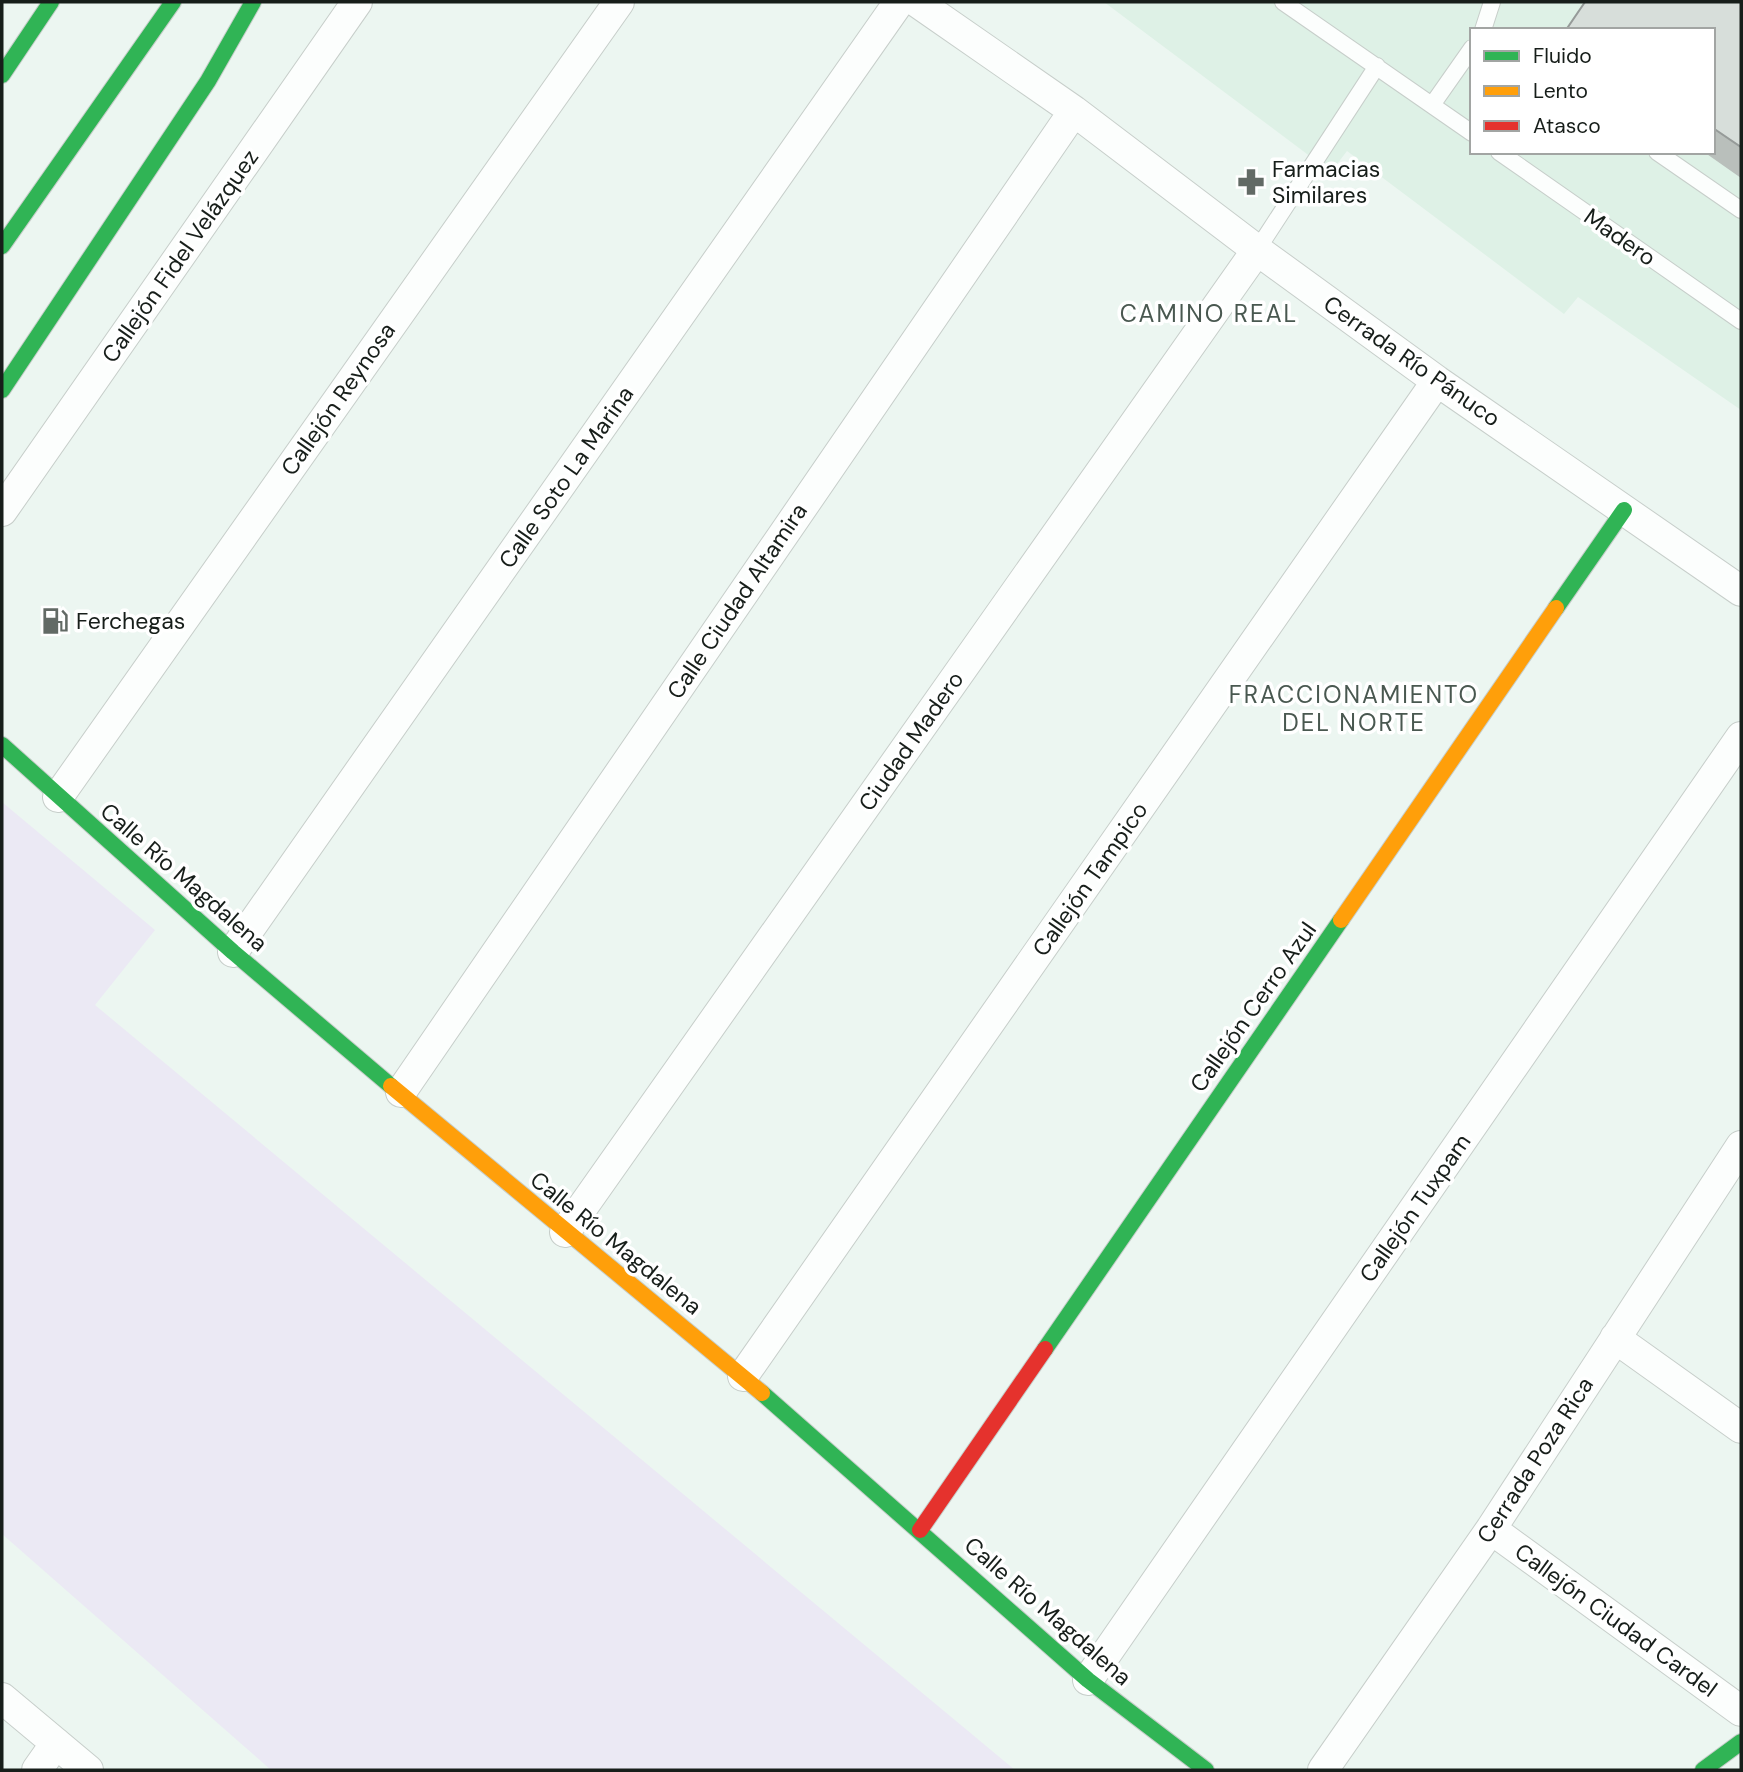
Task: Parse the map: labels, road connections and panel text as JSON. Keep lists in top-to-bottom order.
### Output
{
  "streets": {
    "main road": ["Calle Río Magdalena", "Callejón Cerro Azul"],
    "street": [
      "Callejón Fidel Velázquez",
      "Cerrada Río Pánuco",
      "Callejón Reynosa",
      "Calle Soto La Marina",
      "Calle Ciudad Altamira",
      "Ciudad Madero",
      "Callejón Tampico",
      "Callejón Tuxpam",
      "Cerrada Poza Rica",
      "Callejón Ciudad Cardel"
    ],
    "lane": ["Madero"]
  },
  "crossings": [
    ["Cerrada Río Pánuco", "Calle Ciudad Altamira"],
    ["Cerrada Río Pánuco", "Ciudad Madero"],
    ["Cerrada Río Pánuco", "Callejón Tampico"],
    ["Cerrada Río Pánuco", "Callejón Cerro Azul"],
    ["Callejón Reynosa", "Calle Río Magdalena"],
    ["Calle Soto La Marina", "Calle Río Magdalena"],
    ["Calle Ciudad Altamira", "Calle Río Magdalena"],
    ["Ciudad Madero", "Calle Río Magdalena"],
    ["Calle Río Magdalena", "Callejón Tampico"],
    ["Calle Río Magdalena", "Callejón Cerro Azul"],
    ["Calle Río Magdalena", "Callejón Tuxpam"],
    ["Cerrada Poza Rica", "Callejón Ciudad Cardel"]
  ],
  "districts": ["CAMINO REAL", "FRACCIONAMIENTO DEL NORTE"],
  "places": {
    "pharmacy": ["Farmacias Similares"],
    "fuel station": ["Ferchegas"]
  },
  "legend": ["Fluido", "Lento", "Atasco"]
}
